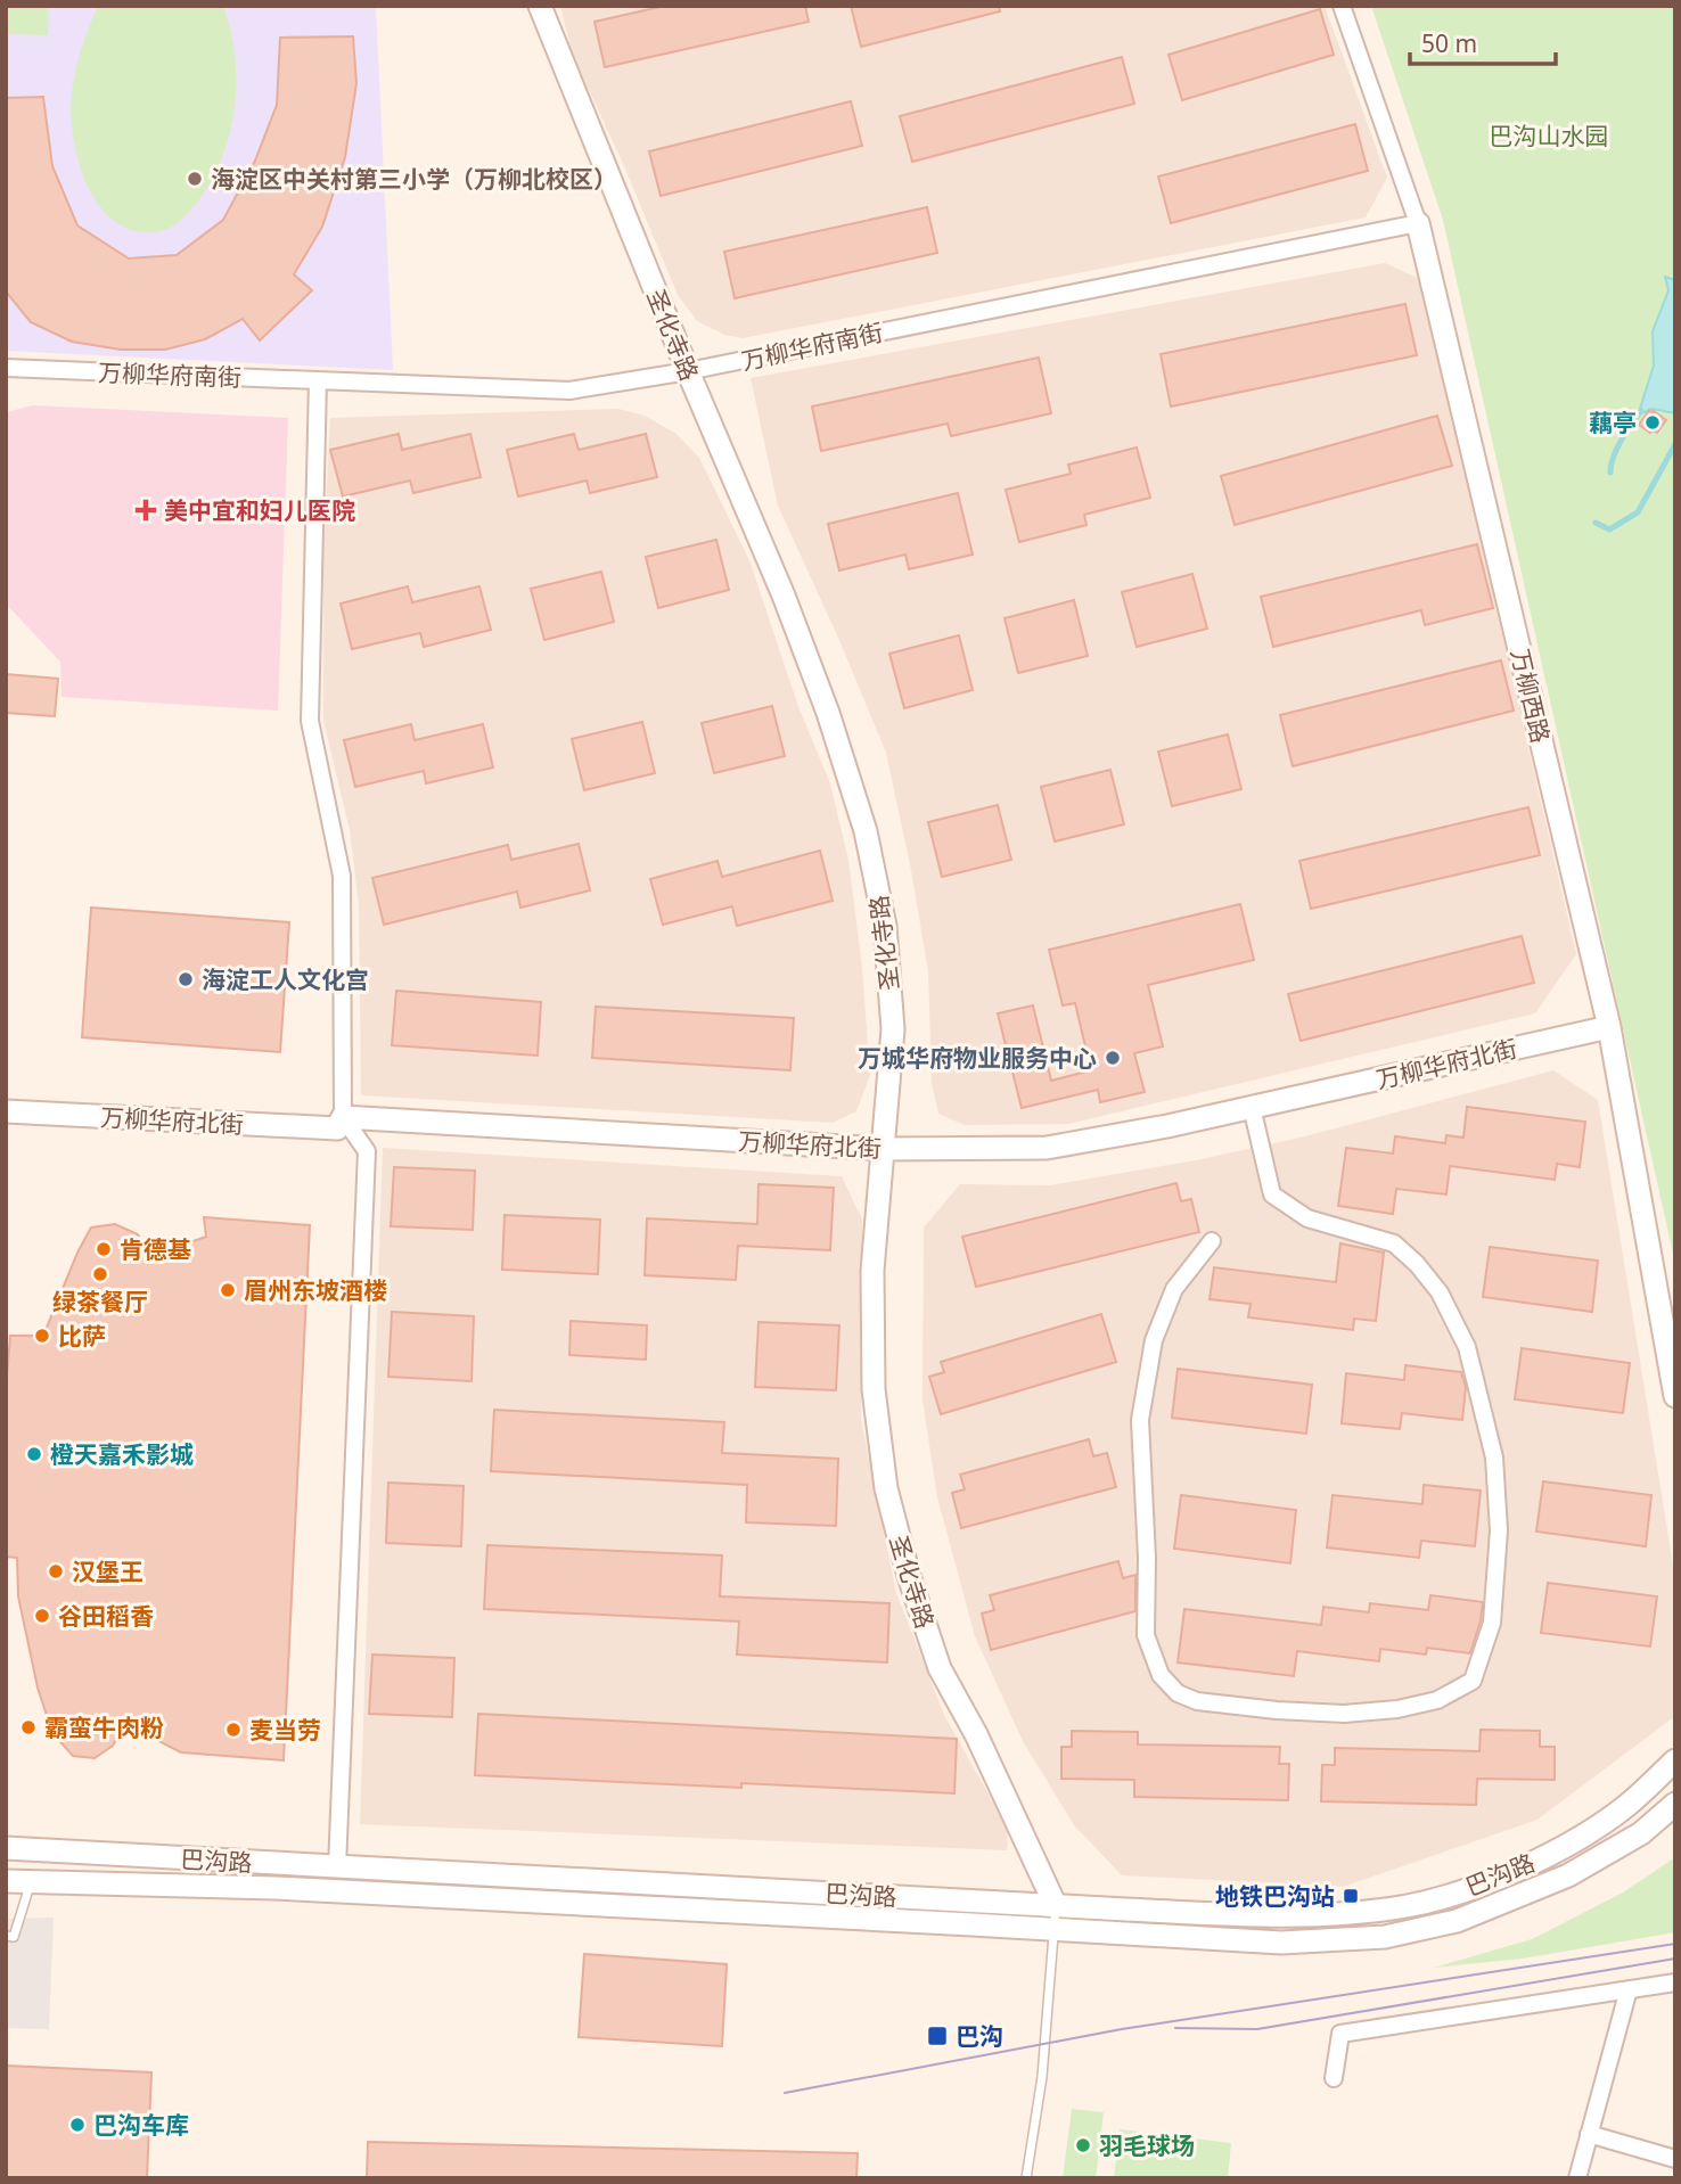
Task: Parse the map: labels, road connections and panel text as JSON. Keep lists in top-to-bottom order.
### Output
{
  "streets": {
    "street": [
      "圣化寺路",
      "万柳华府南街",
      "万柳西路",
      "万柳华府北街",
      "巴沟路"
    ]
  },
  "crossings": [
    ["圣化寺路", "万柳华府南街"],
    ["圣化寺路", "万柳华府北街"],
    ["圣化寺路", "巴沟路"],
    ["万柳华府南街", "万柳西路"],
    ["万柳西路", "万柳华府北街"]
  ],
  "parks": ["巴沟山水园"],
  "places": {
    "other": [
      "海淀区中关村第三小学（万柳北校区）",
      "藕亭",
      "海淀工人文化宫",
      "万城华府物业服务中心",
      "肯德基",
      "绿茶餐厅",
      "眉州东坡酒楼",
      "比萨",
      "橙天嘉禾影城",
      "汉堡王",
      "谷田稻香",
      "霸蛮牛肉粉",
      "麦当劳",
      "巴沟车库",
      "羽毛球场"
    ],
    "health": ["美中宜和妇儿医院"],
    "transit": ["地铁巴沟站", "巴沟"]
  },
  "scale_bar": "50 m"
}
